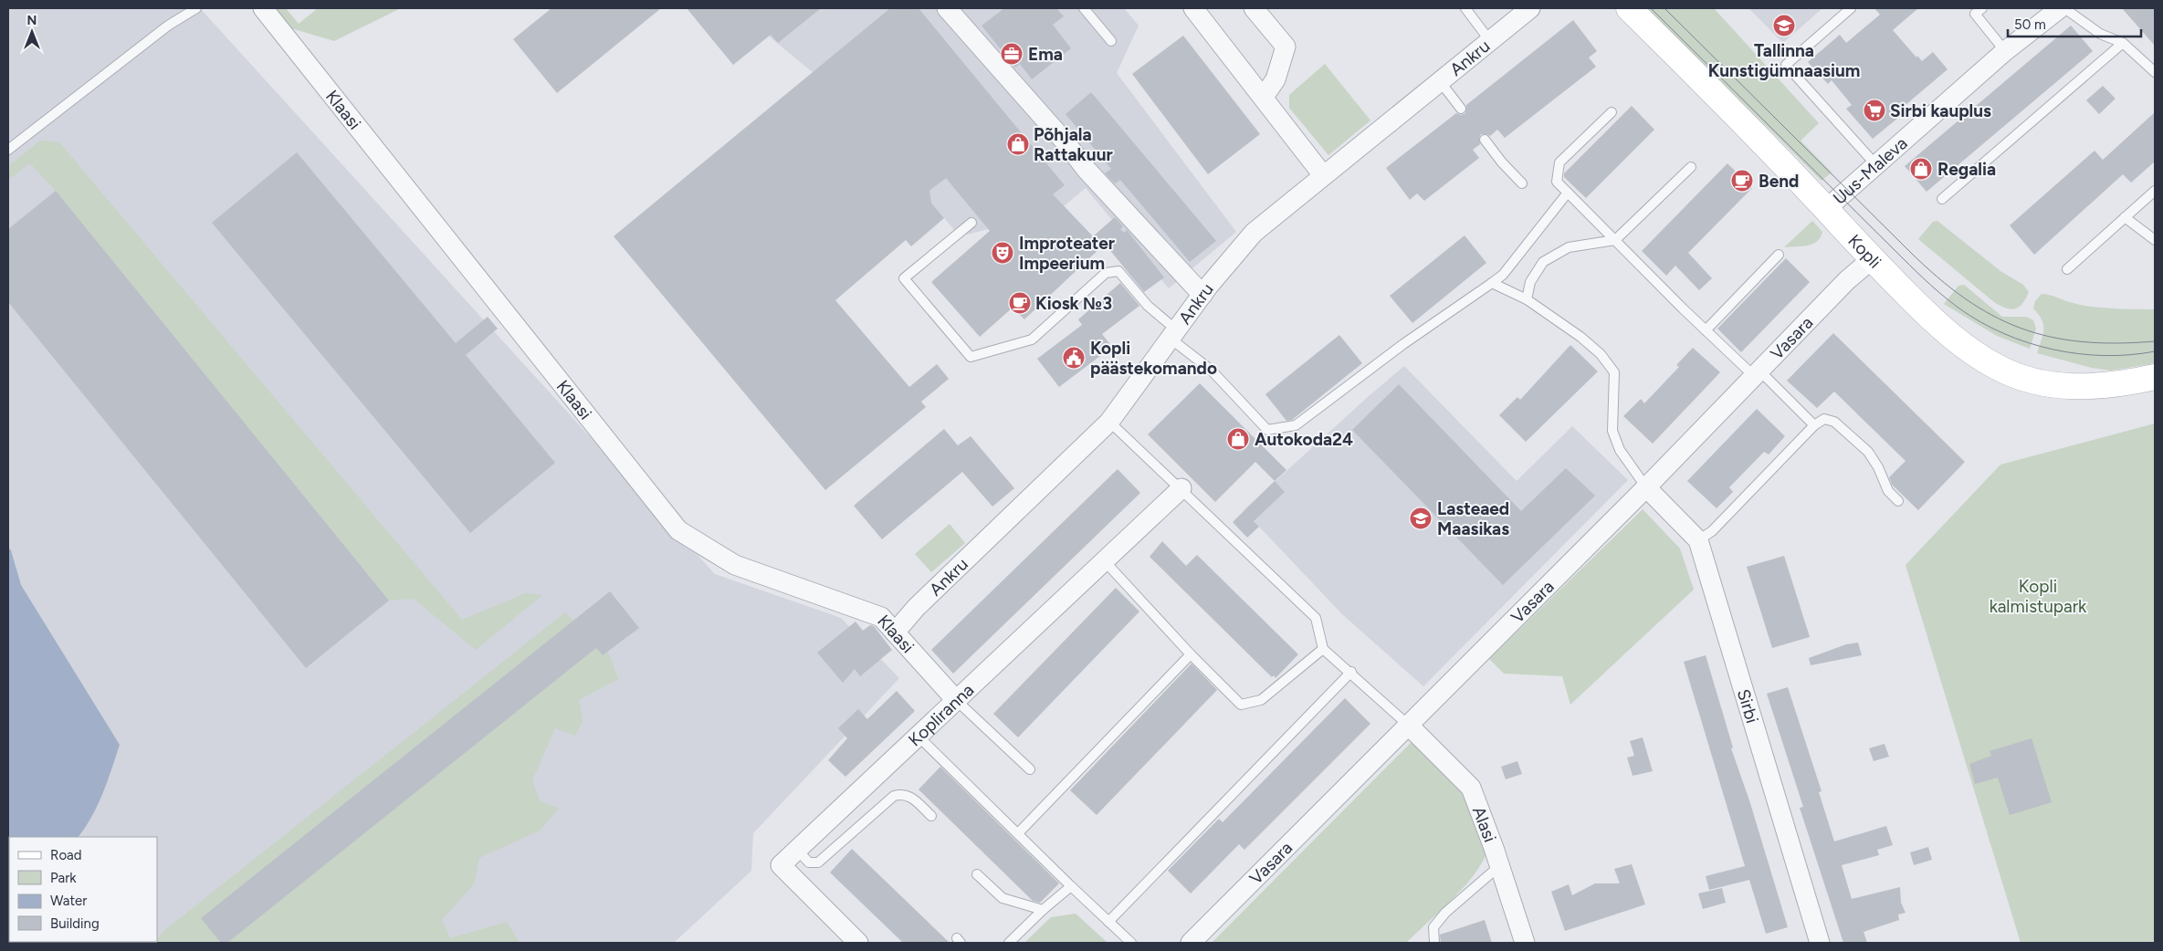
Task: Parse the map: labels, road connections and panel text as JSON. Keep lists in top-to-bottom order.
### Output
{
  "streets": {
    "street": [
      "Ankru",
      "Klaasi",
      "Uus-Maleva",
      "Kopli",
      "Vasara",
      "Sirbi",
      "Kopliranna",
      "Alasi"
    ]
  },
  "crossings": [
    ["Ankru", "Klaasi"],
    ["Klaasi", "Kopliranna"],
    ["Uus-Maleva", "Kopli"],
    ["Kopli", "Vasara"],
    ["Vasara", "Sirbi"],
    ["Vasara", "Alasi"]
  ],
  "parks": ["Kopli kalmistupark"],
  "places": {
    "school or university": ["Tallinna Kunstigümnaasium", "Lasteaed Maasikas"],
    "office": ["Ema"],
    "supermarket": ["Sirbi kauplus"],
    "shop": ["Põhjala Rattakuur", "Regalia", "Autokoda24"],
    "cafe": ["Bend", "Kiosk №3"],
    "theatre": ["Improteater Impeerium"],
    "public building": ["Kopli päästekomando"]
  },
  "legend": [
    "Road",
    "Park",
    "Water",
    "Building"
  ],
  "scale_bar": "50 m",
  "north": "top"
}
